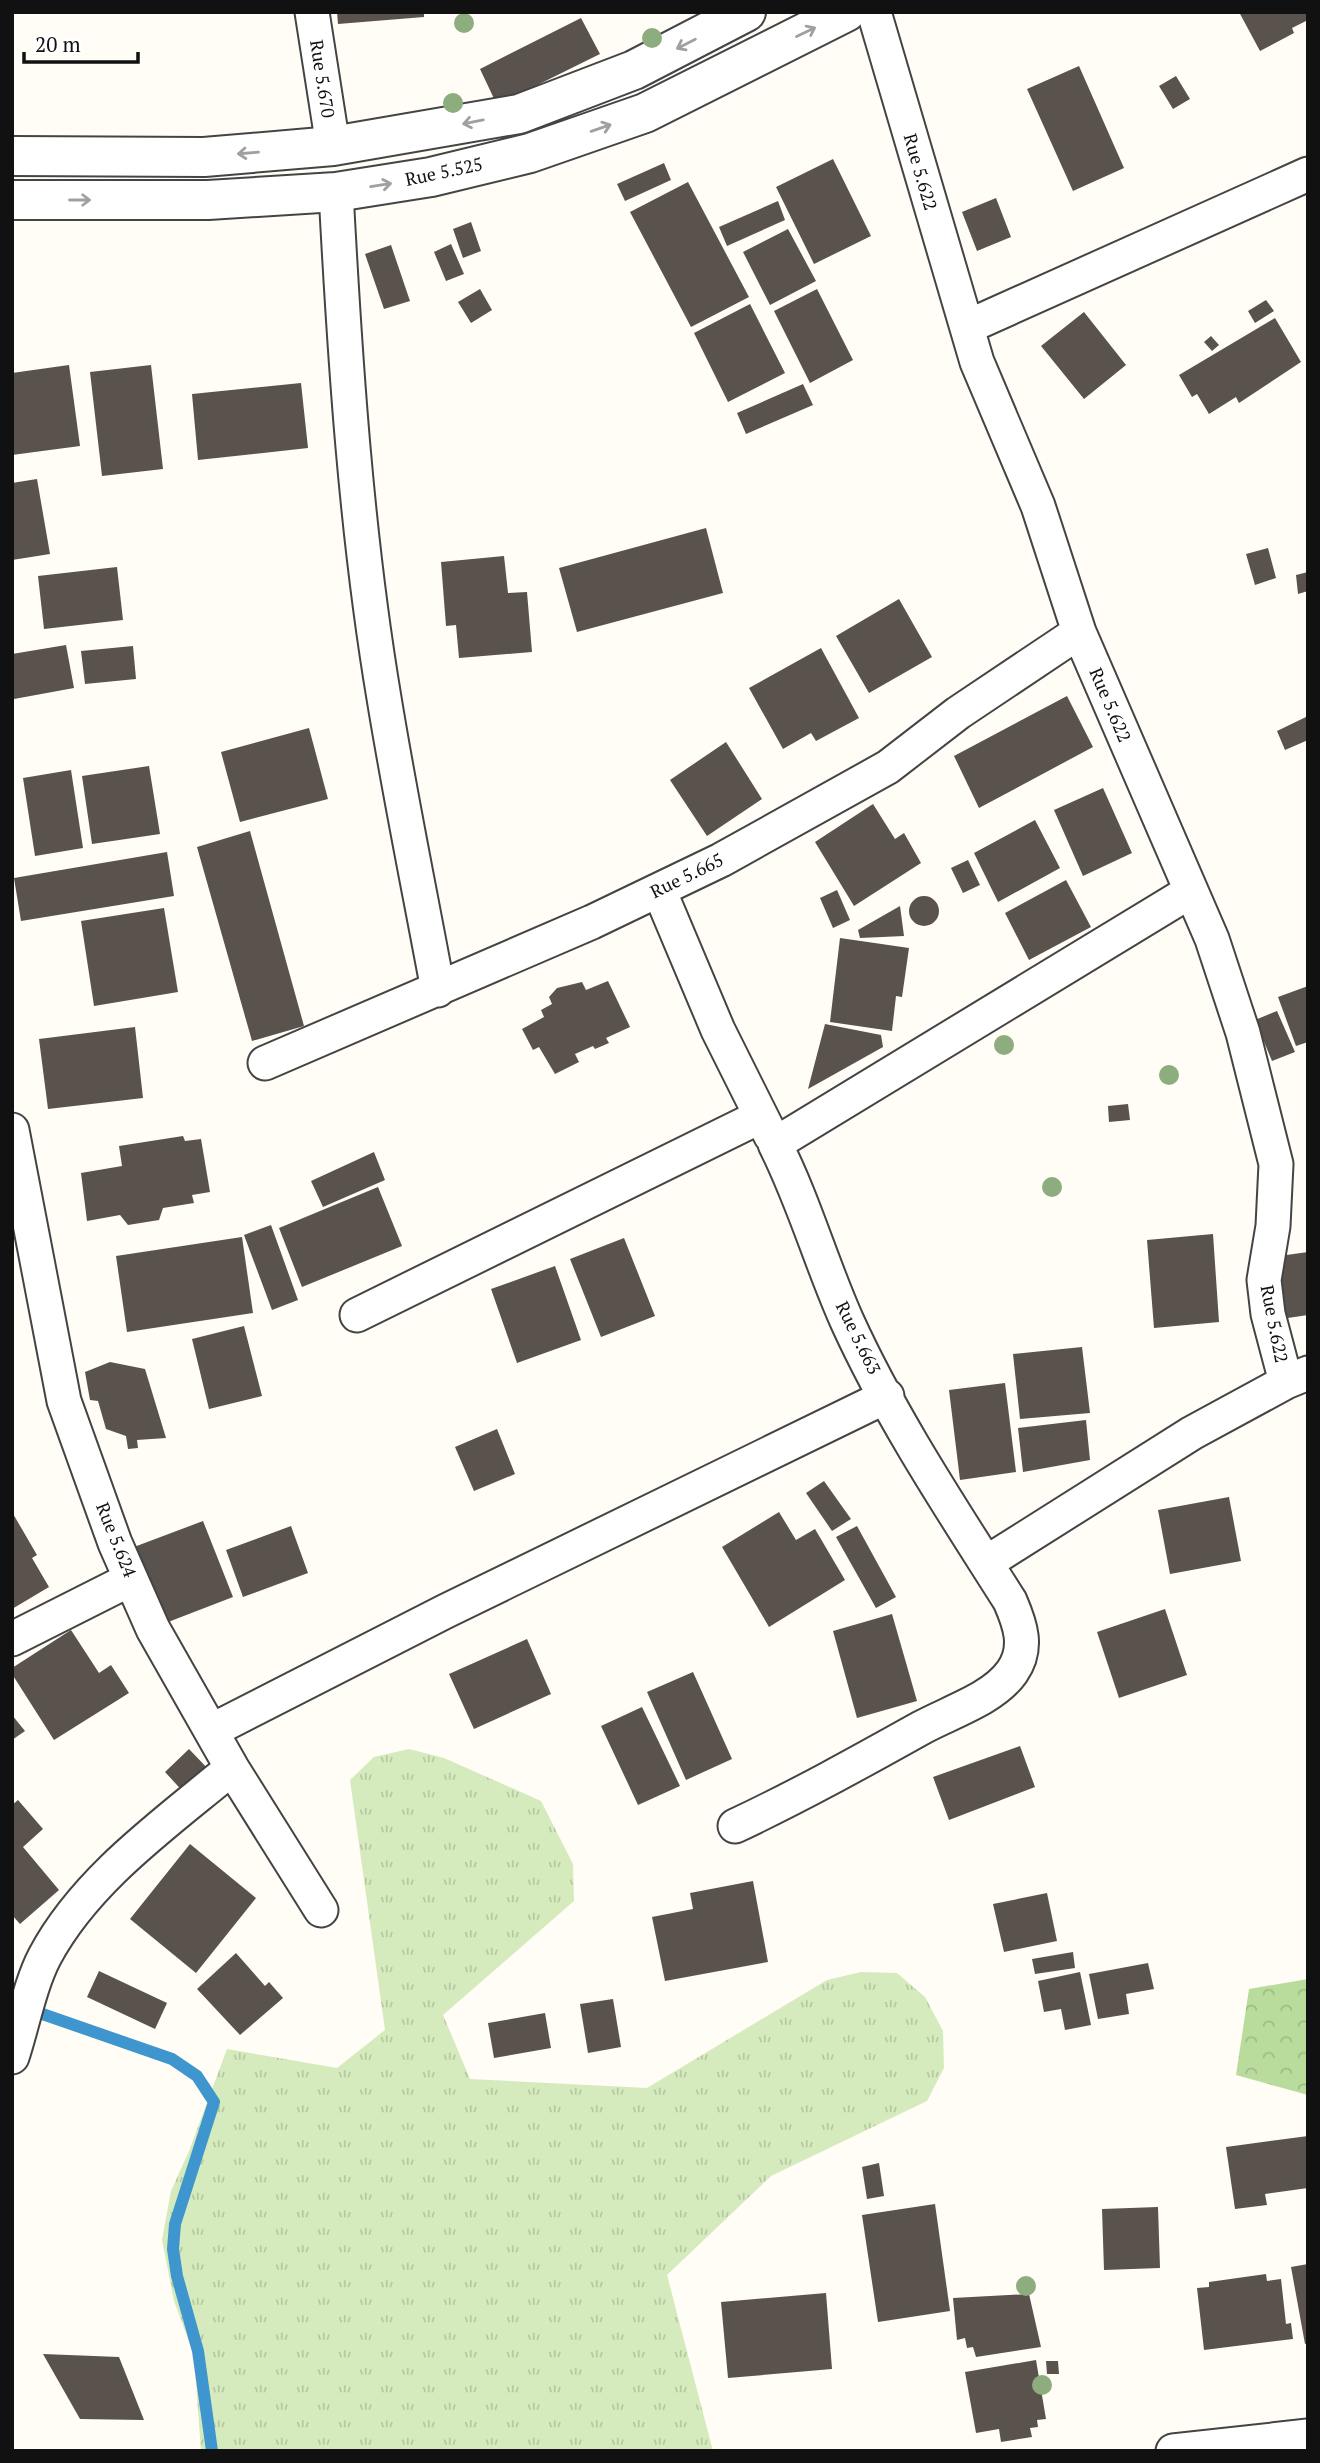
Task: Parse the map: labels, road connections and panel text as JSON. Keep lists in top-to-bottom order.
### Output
{
  "streets": {
    "street": [
      "Rue 5.670",
      "Rue 5.525",
      "Rue 5.622",
      "Rue 5.665",
      "Rue 5.663",
      "Rue 5.624"
    ]
  },
  "crossings": [
    ["Rue 5.622", "Rue 5.665"],
    ["Rue 5.665", "Rue 5.663"]
  ],
  "scale_bar": "20 m"
}
